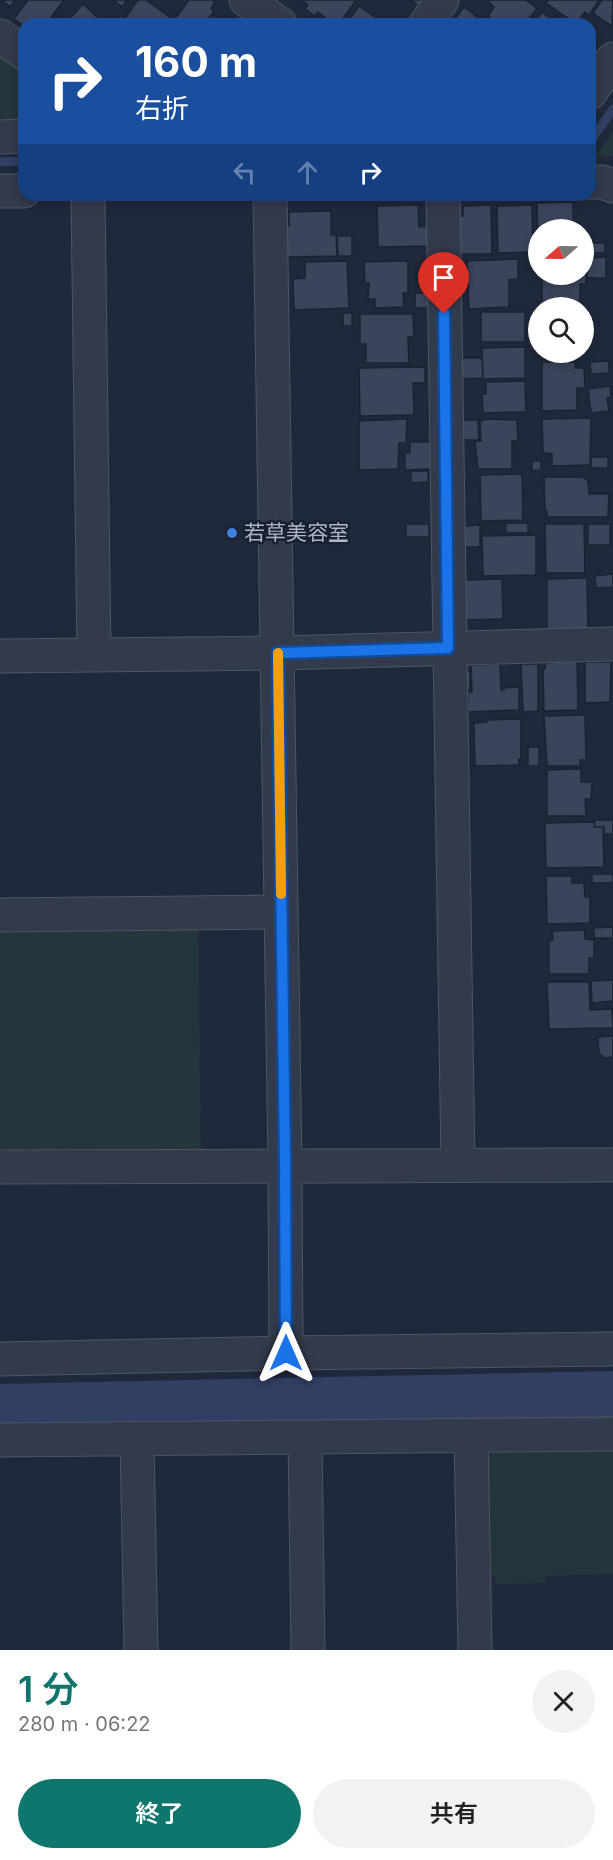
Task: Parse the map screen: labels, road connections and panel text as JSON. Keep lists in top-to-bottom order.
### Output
{
  "places": ["若草美容室"],
  "north": "left",
  "page": {
    "turn": ["160 m", "右折"],
    "heading": ["1 分", "280 m · 06:22"],
    "buttons": ["終了", "共有"]
  }
}
